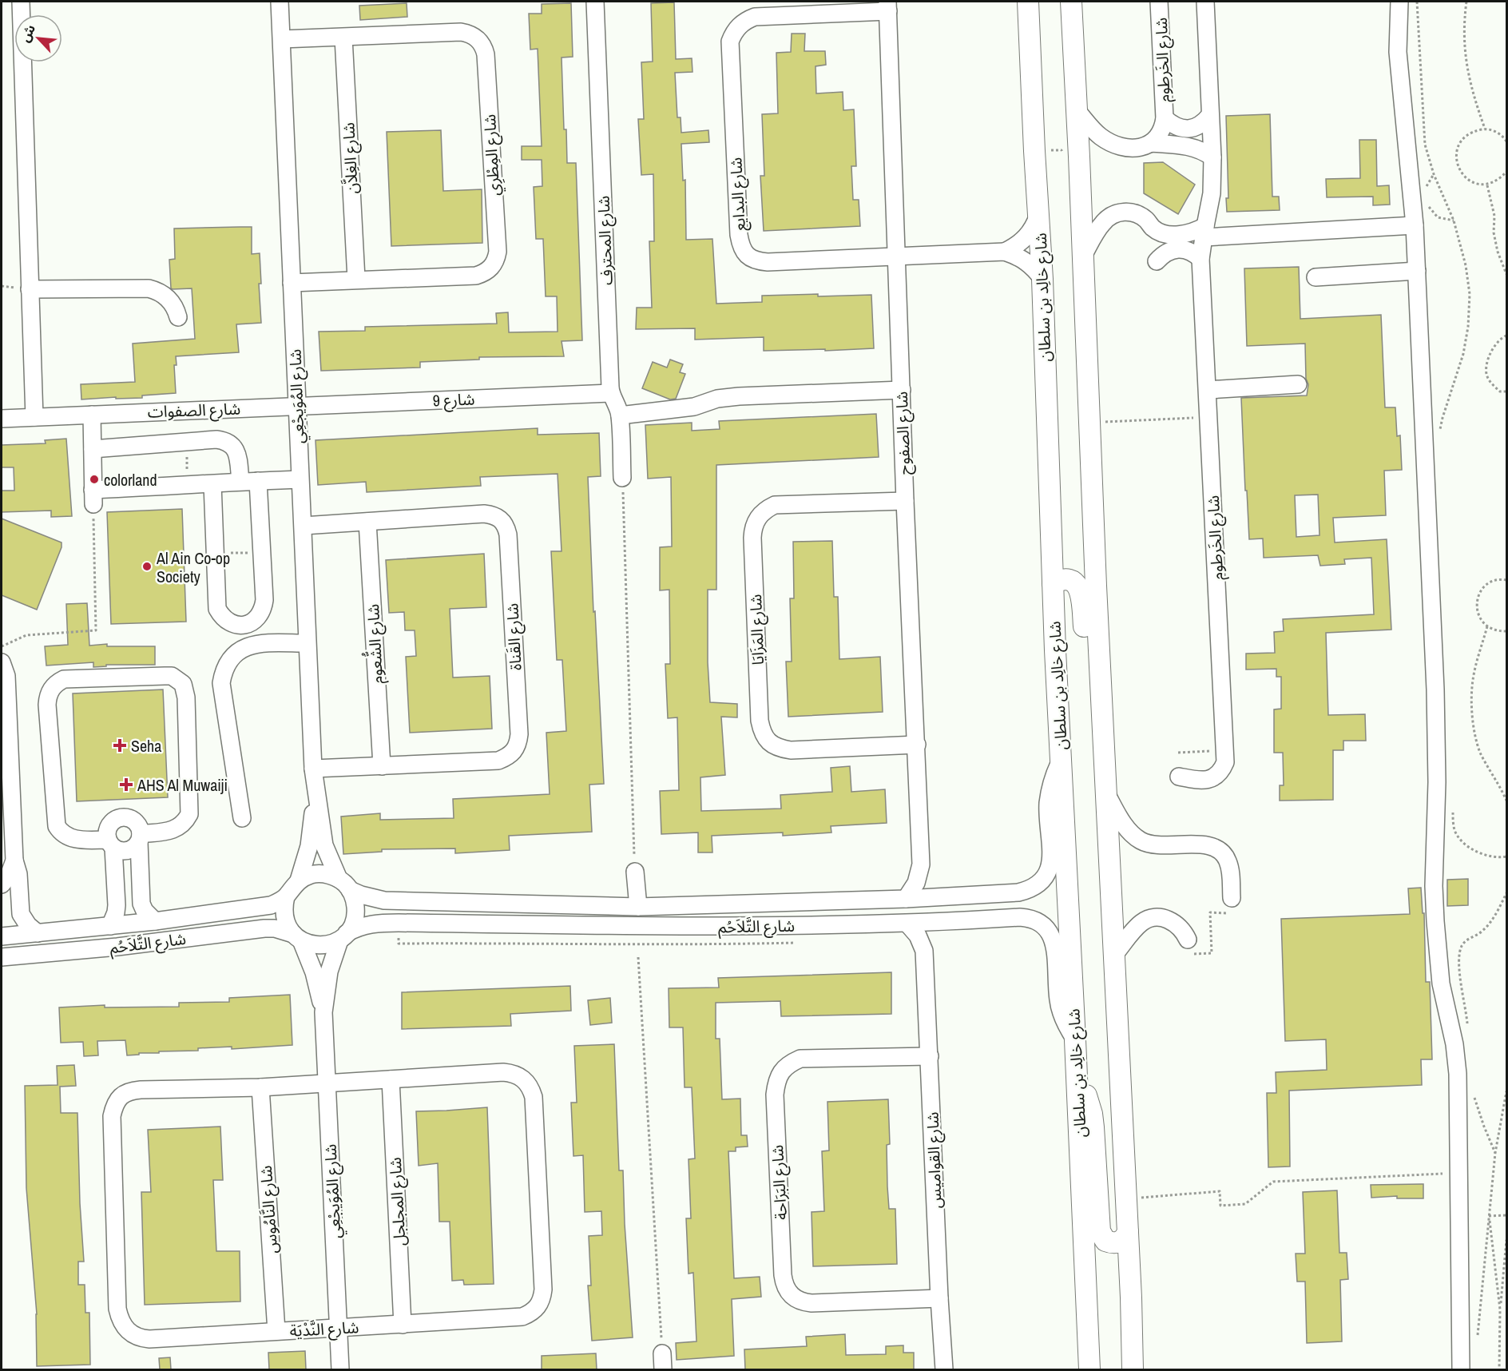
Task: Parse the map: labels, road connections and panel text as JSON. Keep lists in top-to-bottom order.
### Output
{
  "streets": {
    "main road": ["شارع خالِد بن سلطان"],
    "street": [
      "شارع الخَرطوم",
      "شارع المِطْرِي",
      "شارع الغِلاَّن",
      "شارع البدايع",
      "شارع المحترف",
      "شارع المُوَيجْعِي",
      "شارع 9",
      "شارع الصفوات",
      "شارع الصفوح",
      "شارع المَزَايَا",
      "شارع القَناة",
      "شارع الشُّعوم",
      "شارع التَّلاَحُم",
      "شارع القواميس",
      "شارع البَرَاحة",
      "شارع المجلجل",
      "شارع النَّامُوس",
      "شارع النَّدْيَة"
    ]
  },
  "crossings": [
    ["شارع المِطْرِي", "شارع الغِلاَّن"],
    ["شارع المِطْرِي", "شارع المُوَيجْعِي"],
    ["شارع البدايع", "شارع خالِد بن سلطان"],
    ["شارع البدايع", "شارع الصفوح"],
    ["شارع المحترف", "شارع 9"],
    ["شارع خالِد بن سلطان", "شارع التَّلاَحُم"],
    ["شارع المُوَيجْعِي", "شارع 9"],
    ["شارع المُوَيجْعِي", "شارع الصفوات"],
    ["شارع المُوَيجْعِي", "شارع القَناة"],
    ["شارع المُوَيجْعِي", "شارع التَّلاَحُم"],
    ["شارع المُوَيجْعِي", "شارع النَّدْيَة"],
    ["شارع 9", "شارع الصفوات"],
    ["شارع الصفوح", "شارع المَزَايَا"],
    ["شارع الصفوح", "شارع التَّلاَحُم"],
    ["شارع القَناة", "شارع الشُّعوم"],
    ["شارع التَّلاَحُم", "شارع القواميس"],
    ["شارع القواميس", "شارع البَرَاحة"],
    ["شارع المجلجل", "شارع النَّدْيَة"],
    ["شارع النَّامُوس", "شارع النَّدْيَة"]
  ],
  "places": {
    "other": ["colorland", "Al Ain Co-op Society"],
    "health": ["Seha", "AHS Al Muwaiji"]
  },
  "north": "top left"
}
